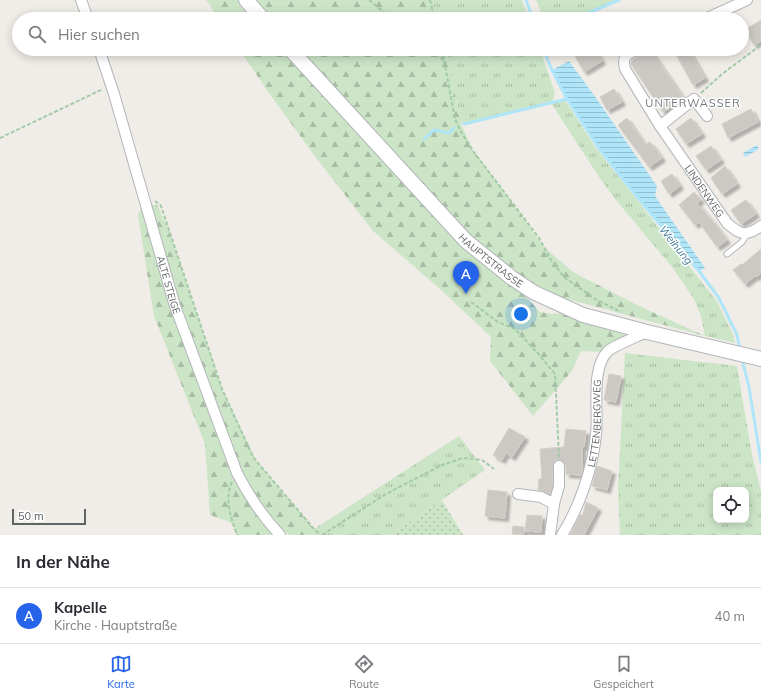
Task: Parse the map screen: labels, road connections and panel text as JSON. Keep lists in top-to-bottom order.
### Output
{
  "streets": {
    "main road": ["HAUPTSTRASSE"],
    "street": ["LINDENWEG", "ALTE STEIGE", "LETTENBERGWEG"]
  },
  "crossings": [
    ["HAUPTSTRASSE", "LETTENBERGWEG"]
  ],
  "districts": ["UNTERWASSER"],
  "water": ["Weihung"],
  "scale_bar": "50 m",
  "page": {
    "search": "Hier suchen",
    "pins": "A",
    "scale": "50 m",
    "heading": "In der Nähe",
    "list": [
      {
        "mark": "A",
        "name": "Kapelle",
        "note": "Kirche · Hauptstraße",
        "value": "40 m"
      }
    ],
    "nav": ["Karte", "Route", "Gespeichert"]
  }
}
